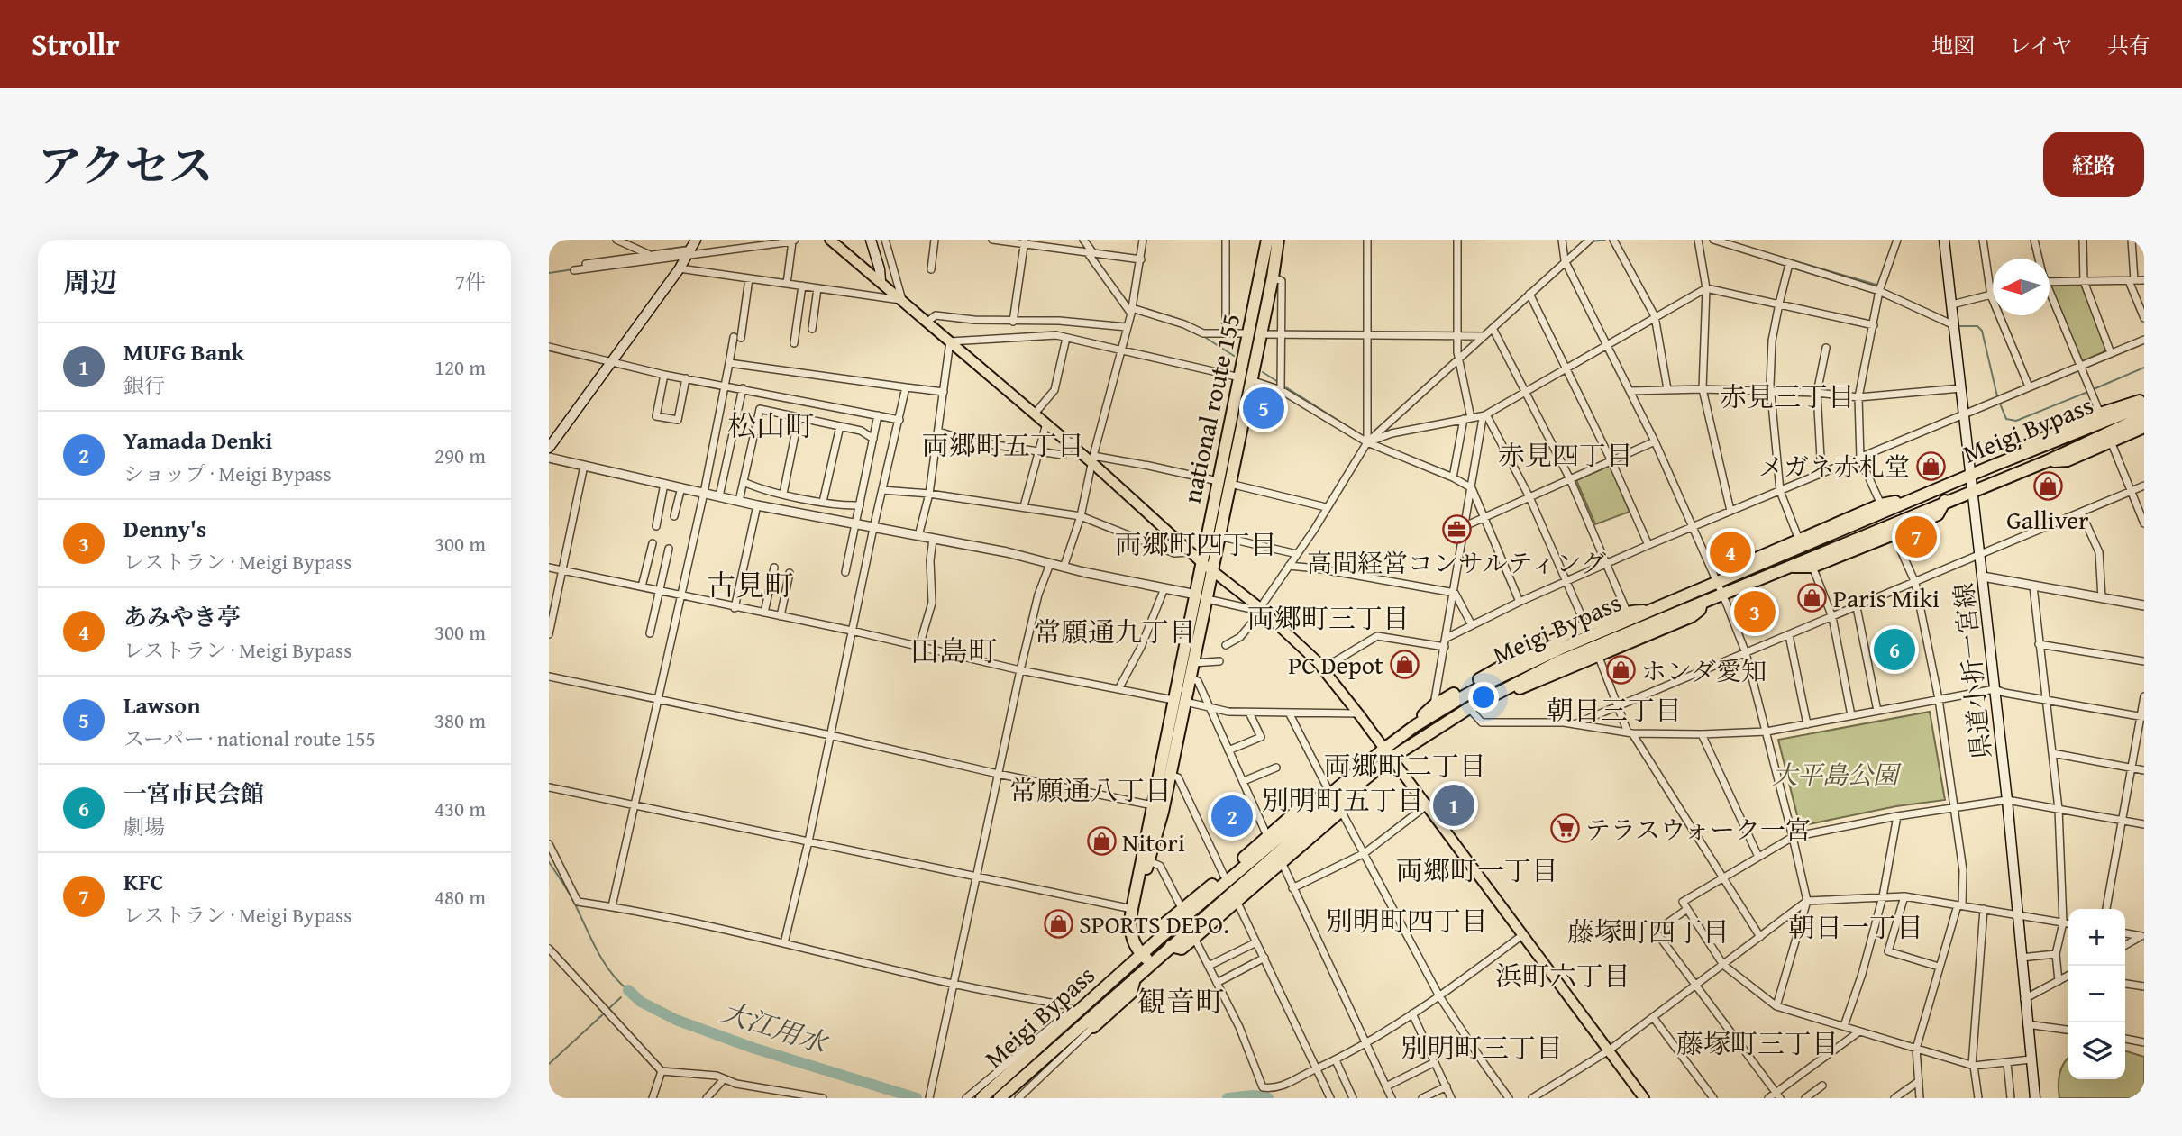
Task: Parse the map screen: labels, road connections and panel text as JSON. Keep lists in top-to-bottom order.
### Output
{
  "streets": {
    "highway": ["national route 155", "Meigi Bypass"],
    "main road": ["県道小折一宮線"]
  },
  "crossings": [
    ["national route 155", "Meigi Bypass"],
    ["Meigi Bypass", "県道小折一宮線"]
  ],
  "districts": [
    "赤見三丁目",
    "松山町",
    "両郷町五丁目",
    "赤見四丁目",
    "両郷町四丁目",
    "古見町",
    "両郷町三丁目",
    "常願通九丁目",
    "田島町",
    "朝日三丁目",
    "両郷町二丁目",
    "常願通八丁目",
    "別明町五丁目",
    "両郷町一丁目",
    "別明町四丁目",
    "朝日一丁目",
    "藤塚町四丁目",
    "浜町六丁目",
    "観音町",
    "藤塚町三丁目",
    "別明町三丁目"
  ],
  "water": ["大江用水"],
  "parks": ["大平島公園"],
  "places": {
    "shop": [
      "メガネ赤札堂",
      "Galliver",
      "Paris Miki",
      "PC Depot",
      "ホンダ愛知",
      "Nitori",
      "SPORTS DEPO."
    ],
    "office": ["高間経営コンサルティング"],
    "supermarket": ["テラスウォーク一宮"]
  },
  "north": "left",
  "page": {
    "header": "Strollr",
    "nav": ["地図", "レイヤ", "共有"],
    "title": "アクセス",
    "buttons": "経路",
    "heading": ["周辺", "7件"],
    "list": [
      {
        "mark": "1",
        "name": "MUFG Bank",
        "note": "銀行",
        "value": "120 m"
      },
      {
        "mark": "2",
        "name": "Yamada Denki",
        "note": "ショップ · Meigi Bypass",
        "value": "290 m"
      },
      {
        "mark": "3",
        "name": "Denny's",
        "note": "レストラン · Meigi Bypass",
        "value": "300 m"
      },
      {
        "mark": "4",
        "name": "あみやき亭",
        "note": "レストラン · Meigi Bypass",
        "value": "300 m"
      },
      {
        "mark": "5",
        "name": "Lawson",
        "note": "スーパー · national route 155",
        "value": "380 m"
      },
      {
        "mark": "6",
        "name": "一宮市民会館",
        "note": "劇場",
        "value": "430 m"
      },
      {
        "mark": "7",
        "name": "KFC",
        "note": "レストラン · Meigi Bypass",
        "value": "480 m"
      }
    ],
    "pins": [
      "5",
      "7",
      "4",
      "3",
      "6",
      "1",
      "2"
    ],
    "map_buttons": ["+", "−"]
  }
}
